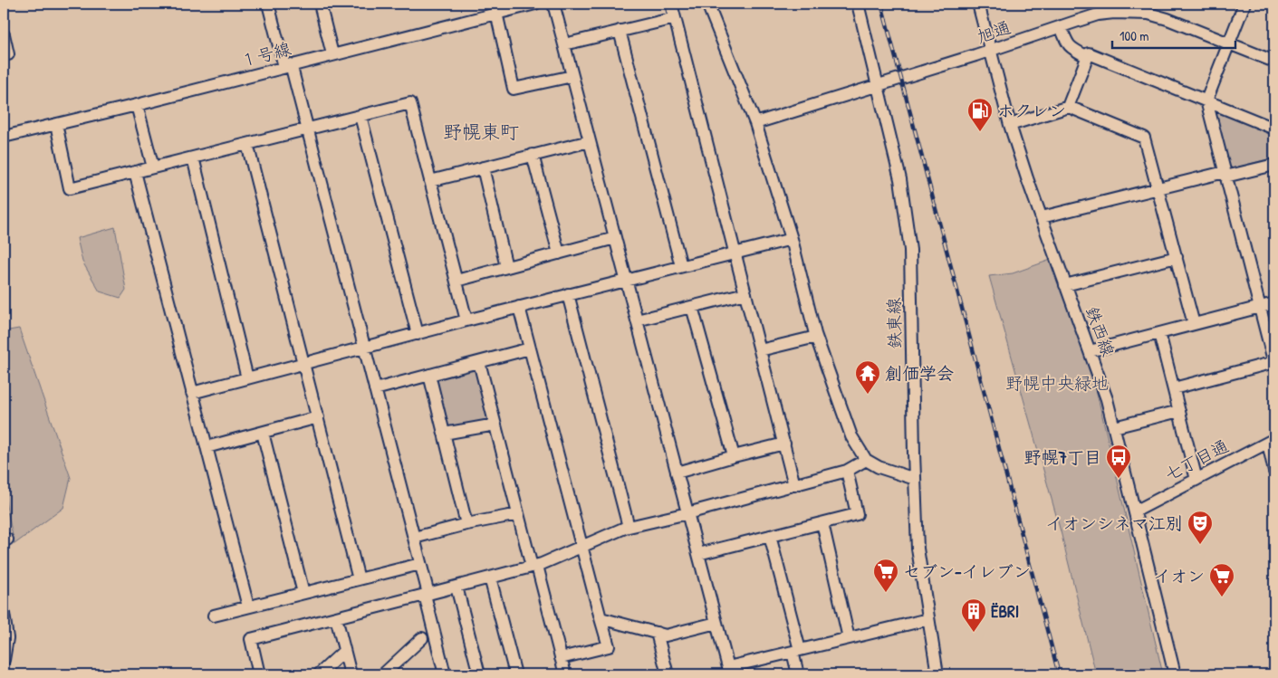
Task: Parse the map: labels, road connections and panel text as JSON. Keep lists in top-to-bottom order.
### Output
{
  "streets": {
    "street": [
      "旭通",
      "１号線",
      "鉄東線",
      "鉄西線",
      "七丁目通"
    ]
  },
  "crossings": [
    ["旭通", "鉄東線"],
    ["旭通", "鉄西線"],
    ["鉄西線", "七丁目通"]
  ],
  "districts": ["野幌東町"],
  "parks": ["野幌中央緑地"],
  "places": {
    "fuel station": ["ホクレン"],
    "temple": ["創価学会"],
    "bus stop": ["野幌7丁目"],
    "theatre": ["イオンシネマ江別"],
    "supermarket": ["セブン-イレブン", "イオン"],
    "building": ["ËBRI"]
  },
  "scale_bar": "100 m"
}
